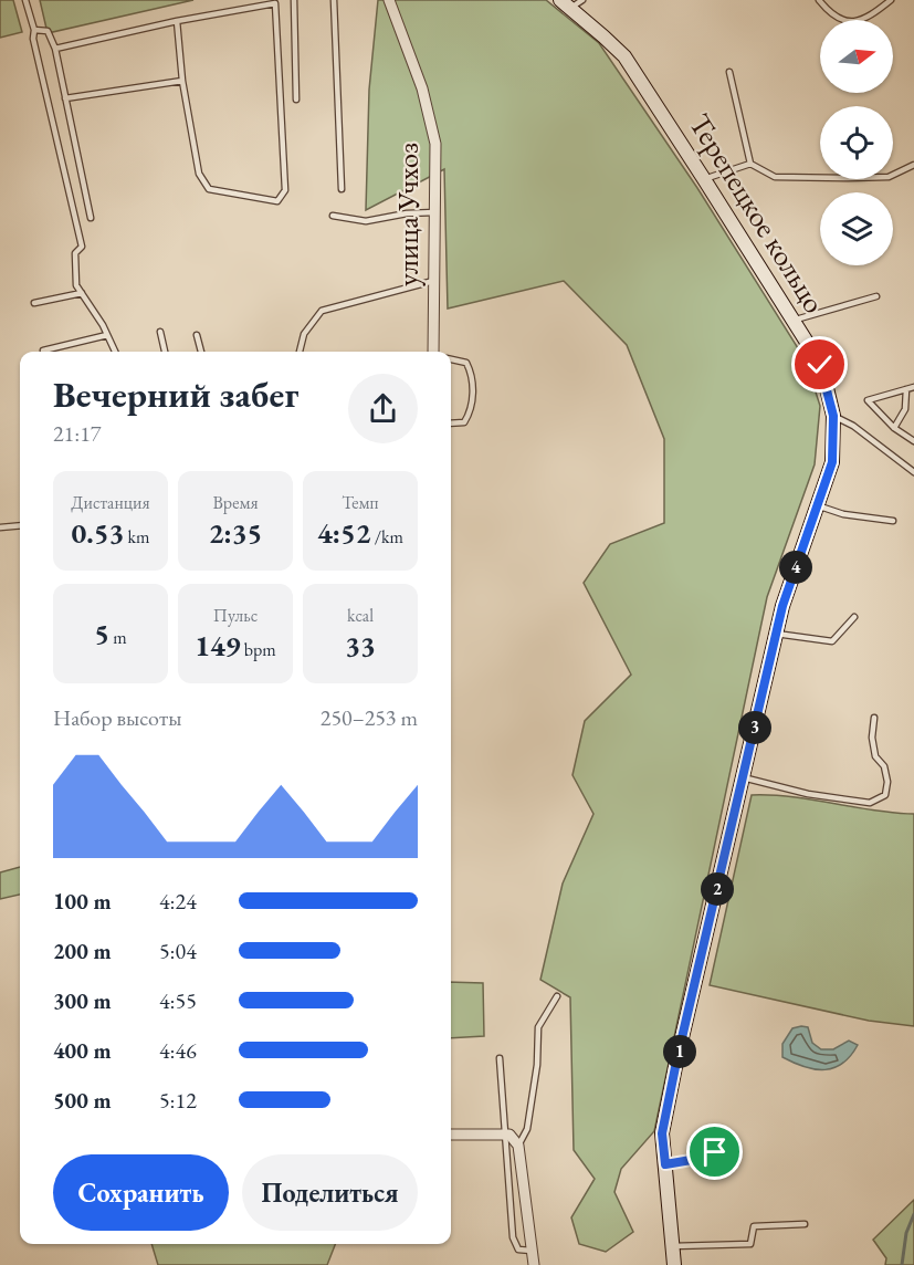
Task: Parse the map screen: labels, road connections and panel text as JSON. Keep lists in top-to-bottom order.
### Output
{
  "streets": {
    "street": ["Терепецкое кольцо", "улица Учхоз"]
  },
  "north": "right",
  "page": {
    "heading": ["Вечерний забег", "21:17"],
    "stats": [
      ["Дистанция", "0.53 km"],
      ["Время", "2:35"],
      ["Темп", "4:52 /km"],
      ["5 m"],
      ["Пульс", "149 bpm"],
      ["kcal", "33"]
    ],
    "pins": [
      "4",
      "3",
      "2",
      "1"
    ],
    "chart": ["Набор высоты", "250–253 m"],
    "list": [
      {
        "name": "100 m",
        "note": "4:24"
      },
      {
        "name": "200 m",
        "note": "5:04"
      },
      {
        "name": "300 m",
        "note": "4:55"
      },
      {
        "name": "400 m",
        "note": "4:46"
      },
      {
        "name": "500 m",
        "note": "5:12"
      }
    ],
    "buttons": ["Сохранить", "Поделиться"]
  }
}
